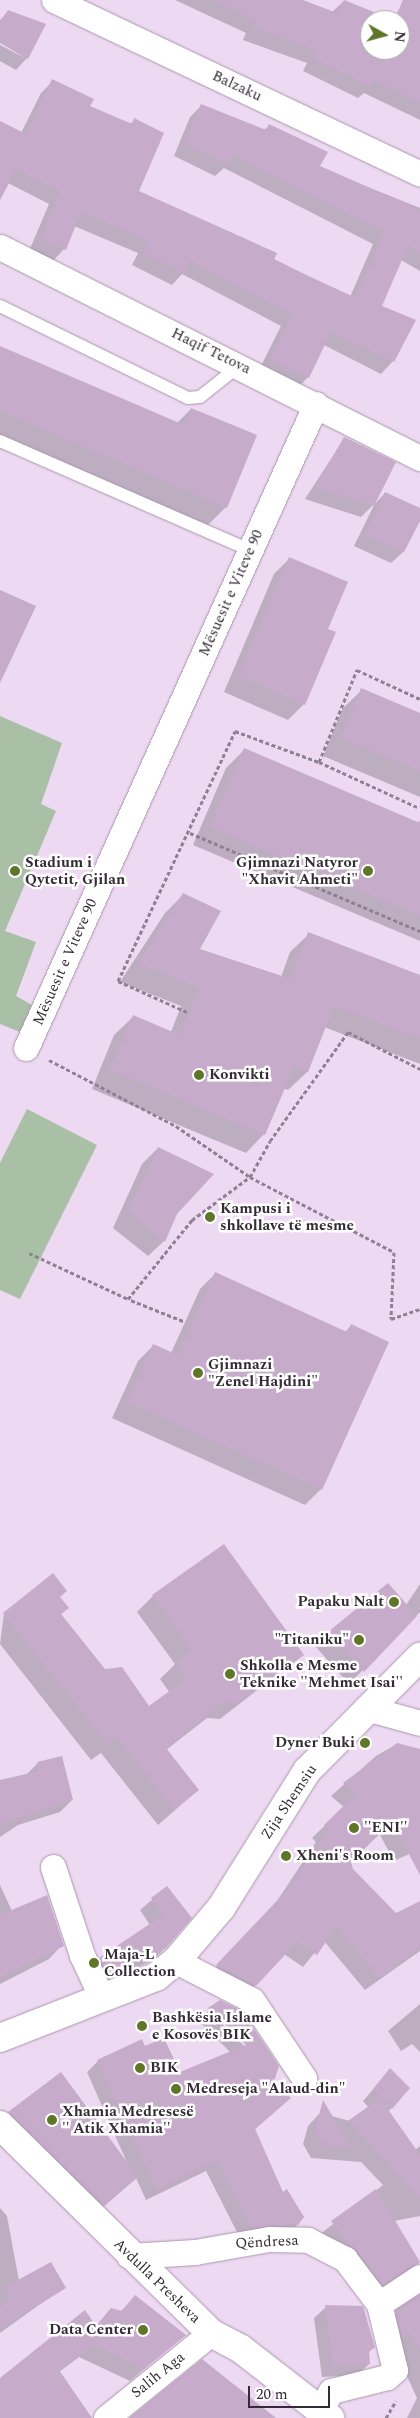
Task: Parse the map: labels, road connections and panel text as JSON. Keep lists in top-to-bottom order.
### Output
{
  "streets": {
    "main road": ["Zija Shemsiu", "Avdulla Presheva"],
    "street": [
      "Balzaku",
      "Haqif Tetova",
      "Mësuesit e Viteve 90",
      "Qëndresa",
      "Salih Aga"
    ]
  },
  "crossings": [
    ["Haqif Tetova", "Mësuesit e Viteve 90"],
    ["Qëndresa", "Avdulla Presheva"],
    ["Avdulla Presheva", "Salih Aga"]
  ],
  "places": [
    "Stadium i Qytetit, Gjilan",
    "Gjimnazi Natyror \"Xhavit Ahmeti\"",
    "Konvikti",
    "Kampusi i shkollave të mesme",
    "Gjimnazi \"Zenel Hajdini\"",
    "Papaku Nalt",
    "\"Titaniku\"",
    "Shkolla e Mesme Teknike ''Mehmet Isai''",
    "Dyner Buki",
    "''ENI''",
    "Xheni's Room",
    "Maja-L Collection",
    "Bashkësia Islame e Kosovës BIK",
    "BIK",
    "Medreseja \"Alaud-din\"",
    "Xhamia Medresesë '' Atik Xhamia''",
    "Data Center"
  ],
  "scale_bar": "20 m",
  "north": "right"
}
